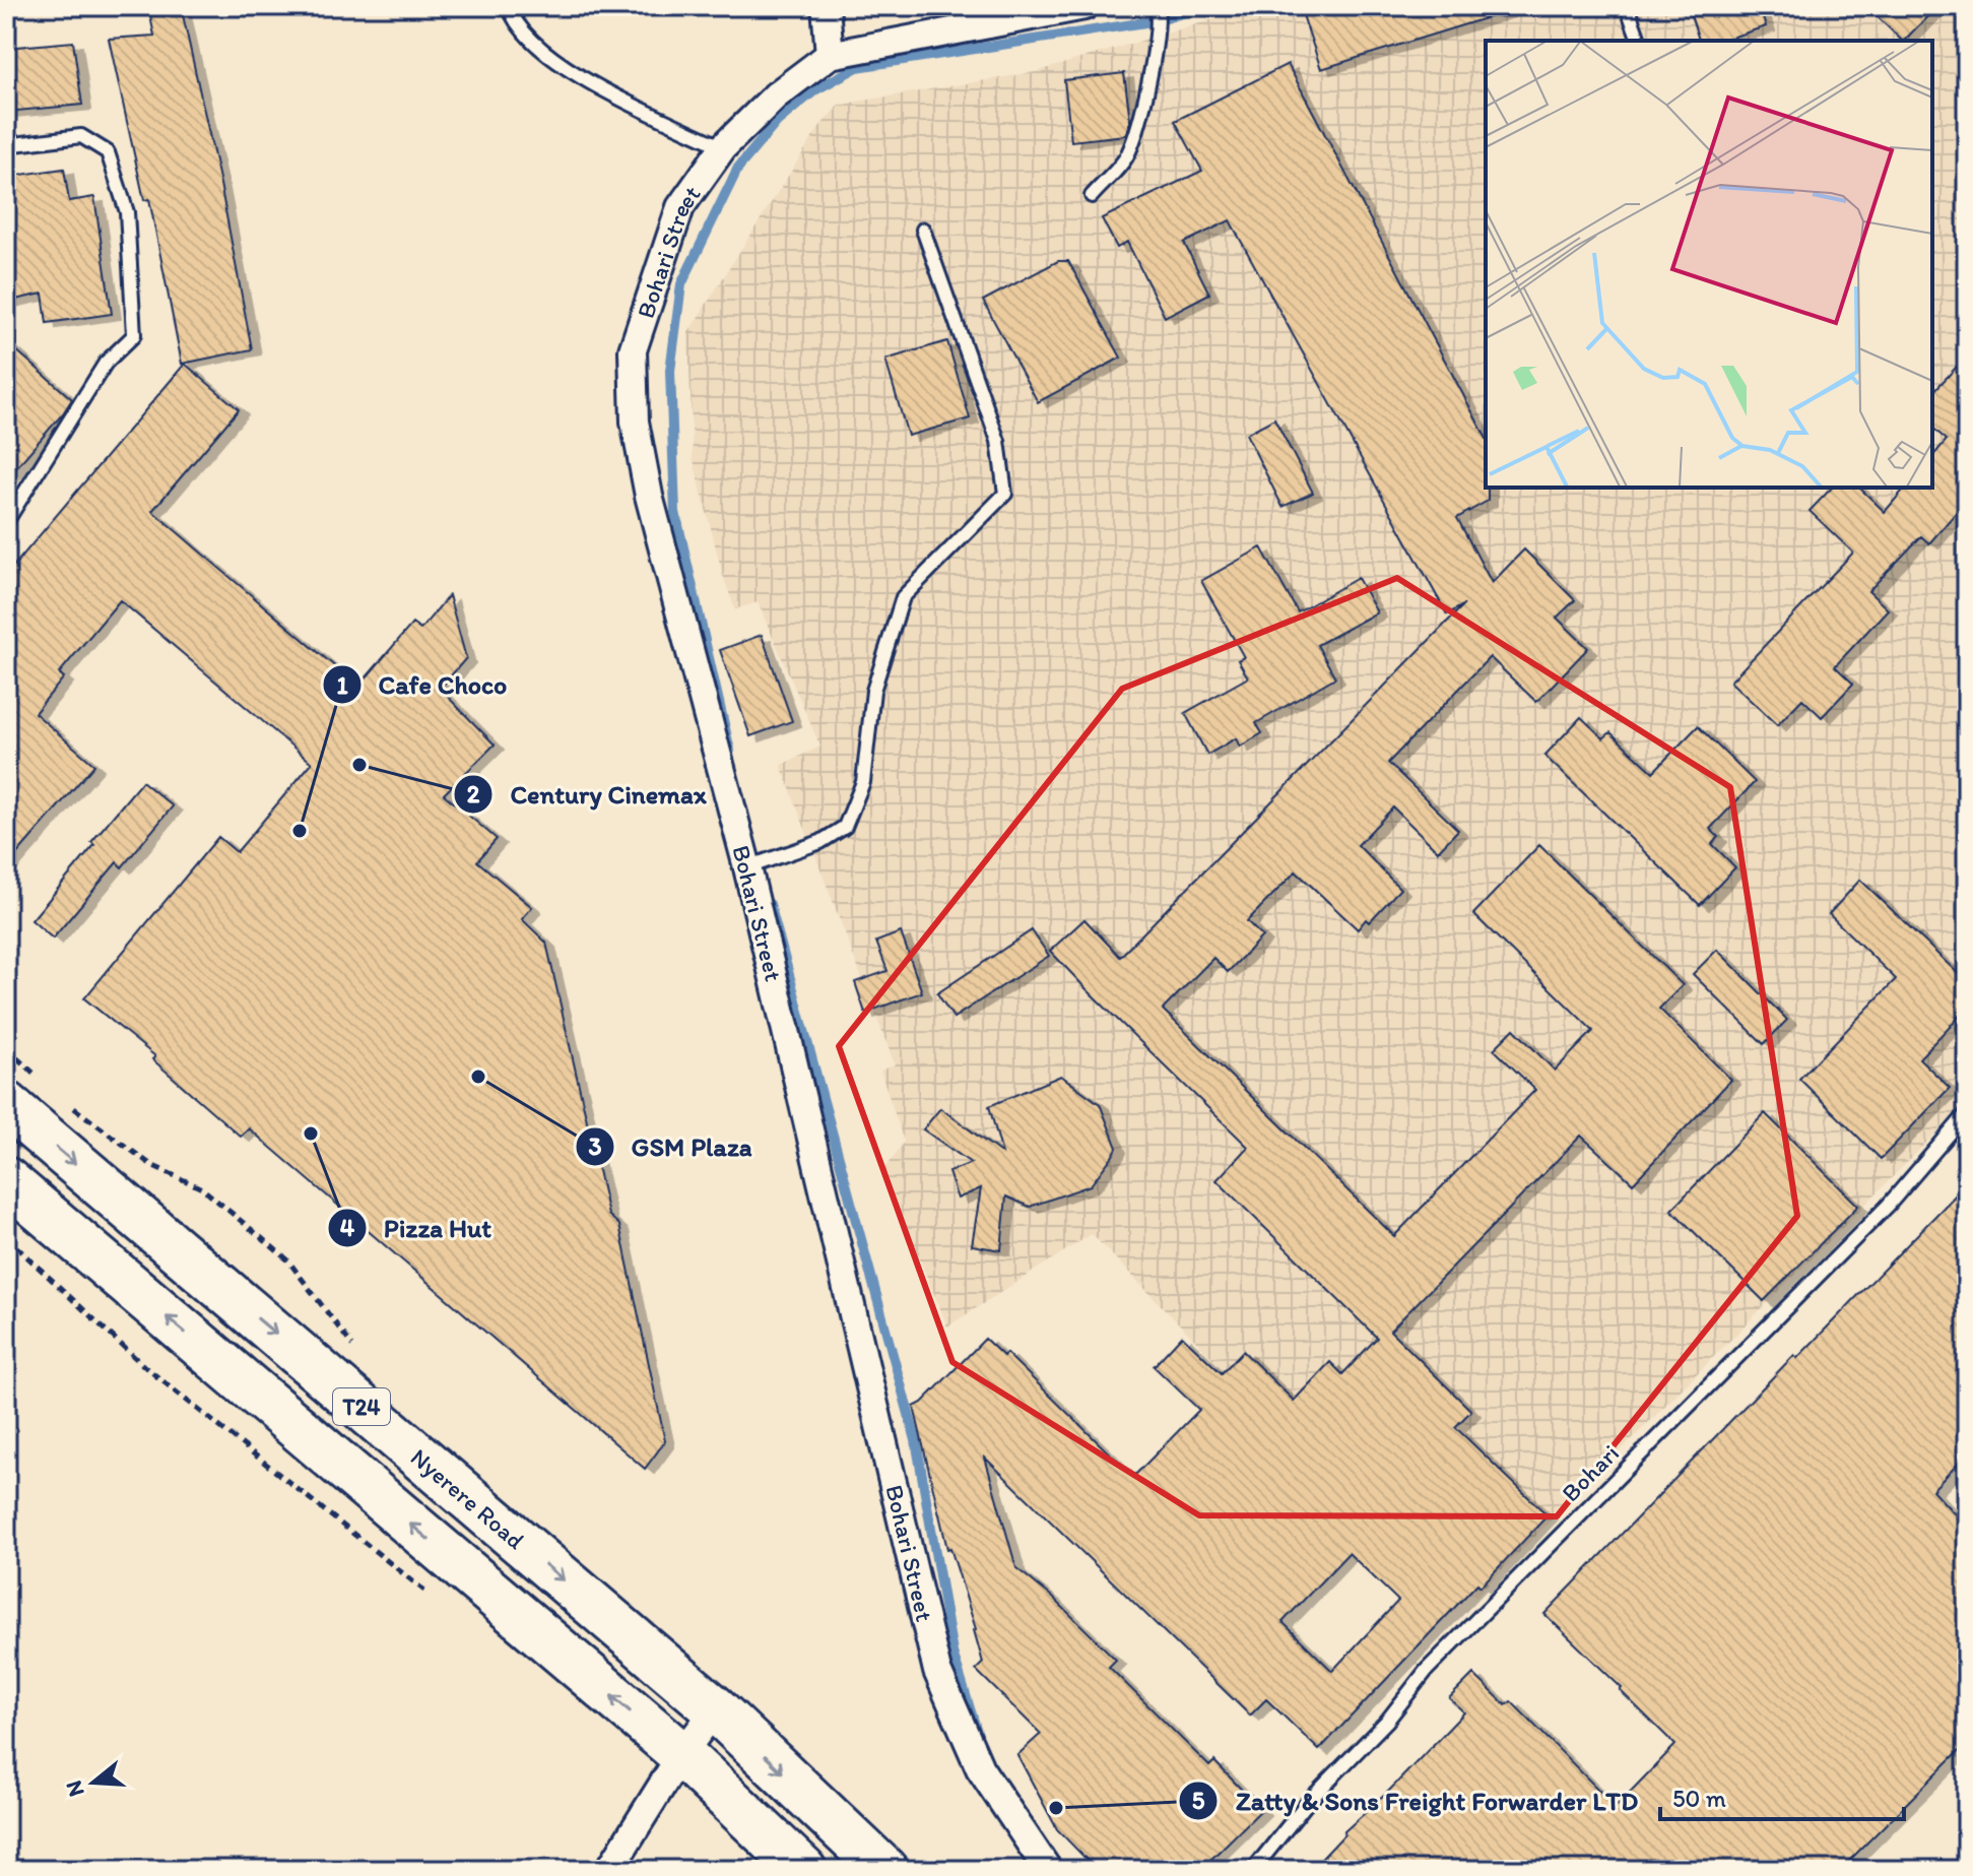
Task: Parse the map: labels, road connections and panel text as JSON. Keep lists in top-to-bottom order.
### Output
{
  "streets": {
    "highway": ["T24", "Nyerere Road"],
    "street": ["Bohari Street"],
    "lane": ["Bohari"]
  },
  "places": [
    "Century Cinemax",
    "Cafe Choco",
    "GSM Plaza",
    "Pizza Hut",
    "Zatty & Sons Freight Forwarder LTD"
  ],
  "scale_bar": "50 m",
  "north": "left"
}
